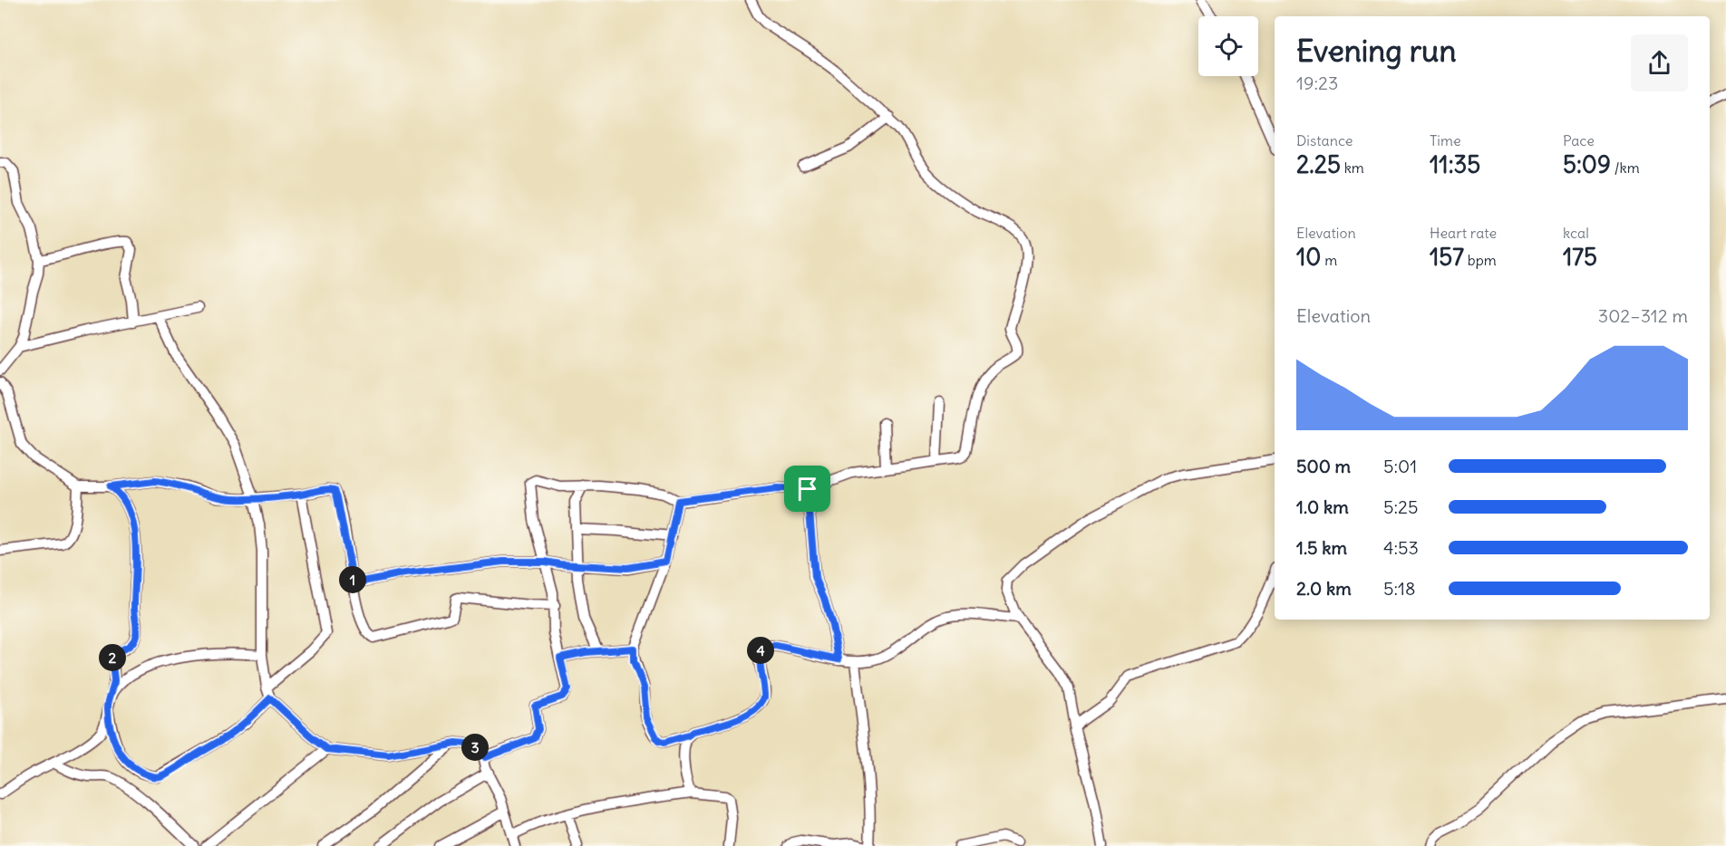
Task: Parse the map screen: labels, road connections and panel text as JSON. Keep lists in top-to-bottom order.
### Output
{
  "page": {
    "heading": ["Evening run", "19:23"],
    "stats": [
      ["Distance", "2.25 km"],
      ["Time", "11:35"],
      ["Pace", "5:09 /km"],
      ["Elevation", "10 m"],
      ["Heart rate", "157 bpm"],
      ["kcal", "175"]
    ],
    "chart": ["Elevation", "302–312 m"],
    "list": [
      {
        "name": "500 m",
        "note": "5:01"
      },
      {
        "name": "1.0 km",
        "note": "5:25"
      },
      {
        "name": "1.5 km",
        "note": "4:53"
      },
      {
        "name": "2.0 km",
        "note": "5:18"
      }
    ],
    "pins": [
      "1",
      "4",
      "2",
      "3"
    ]
  }
}
